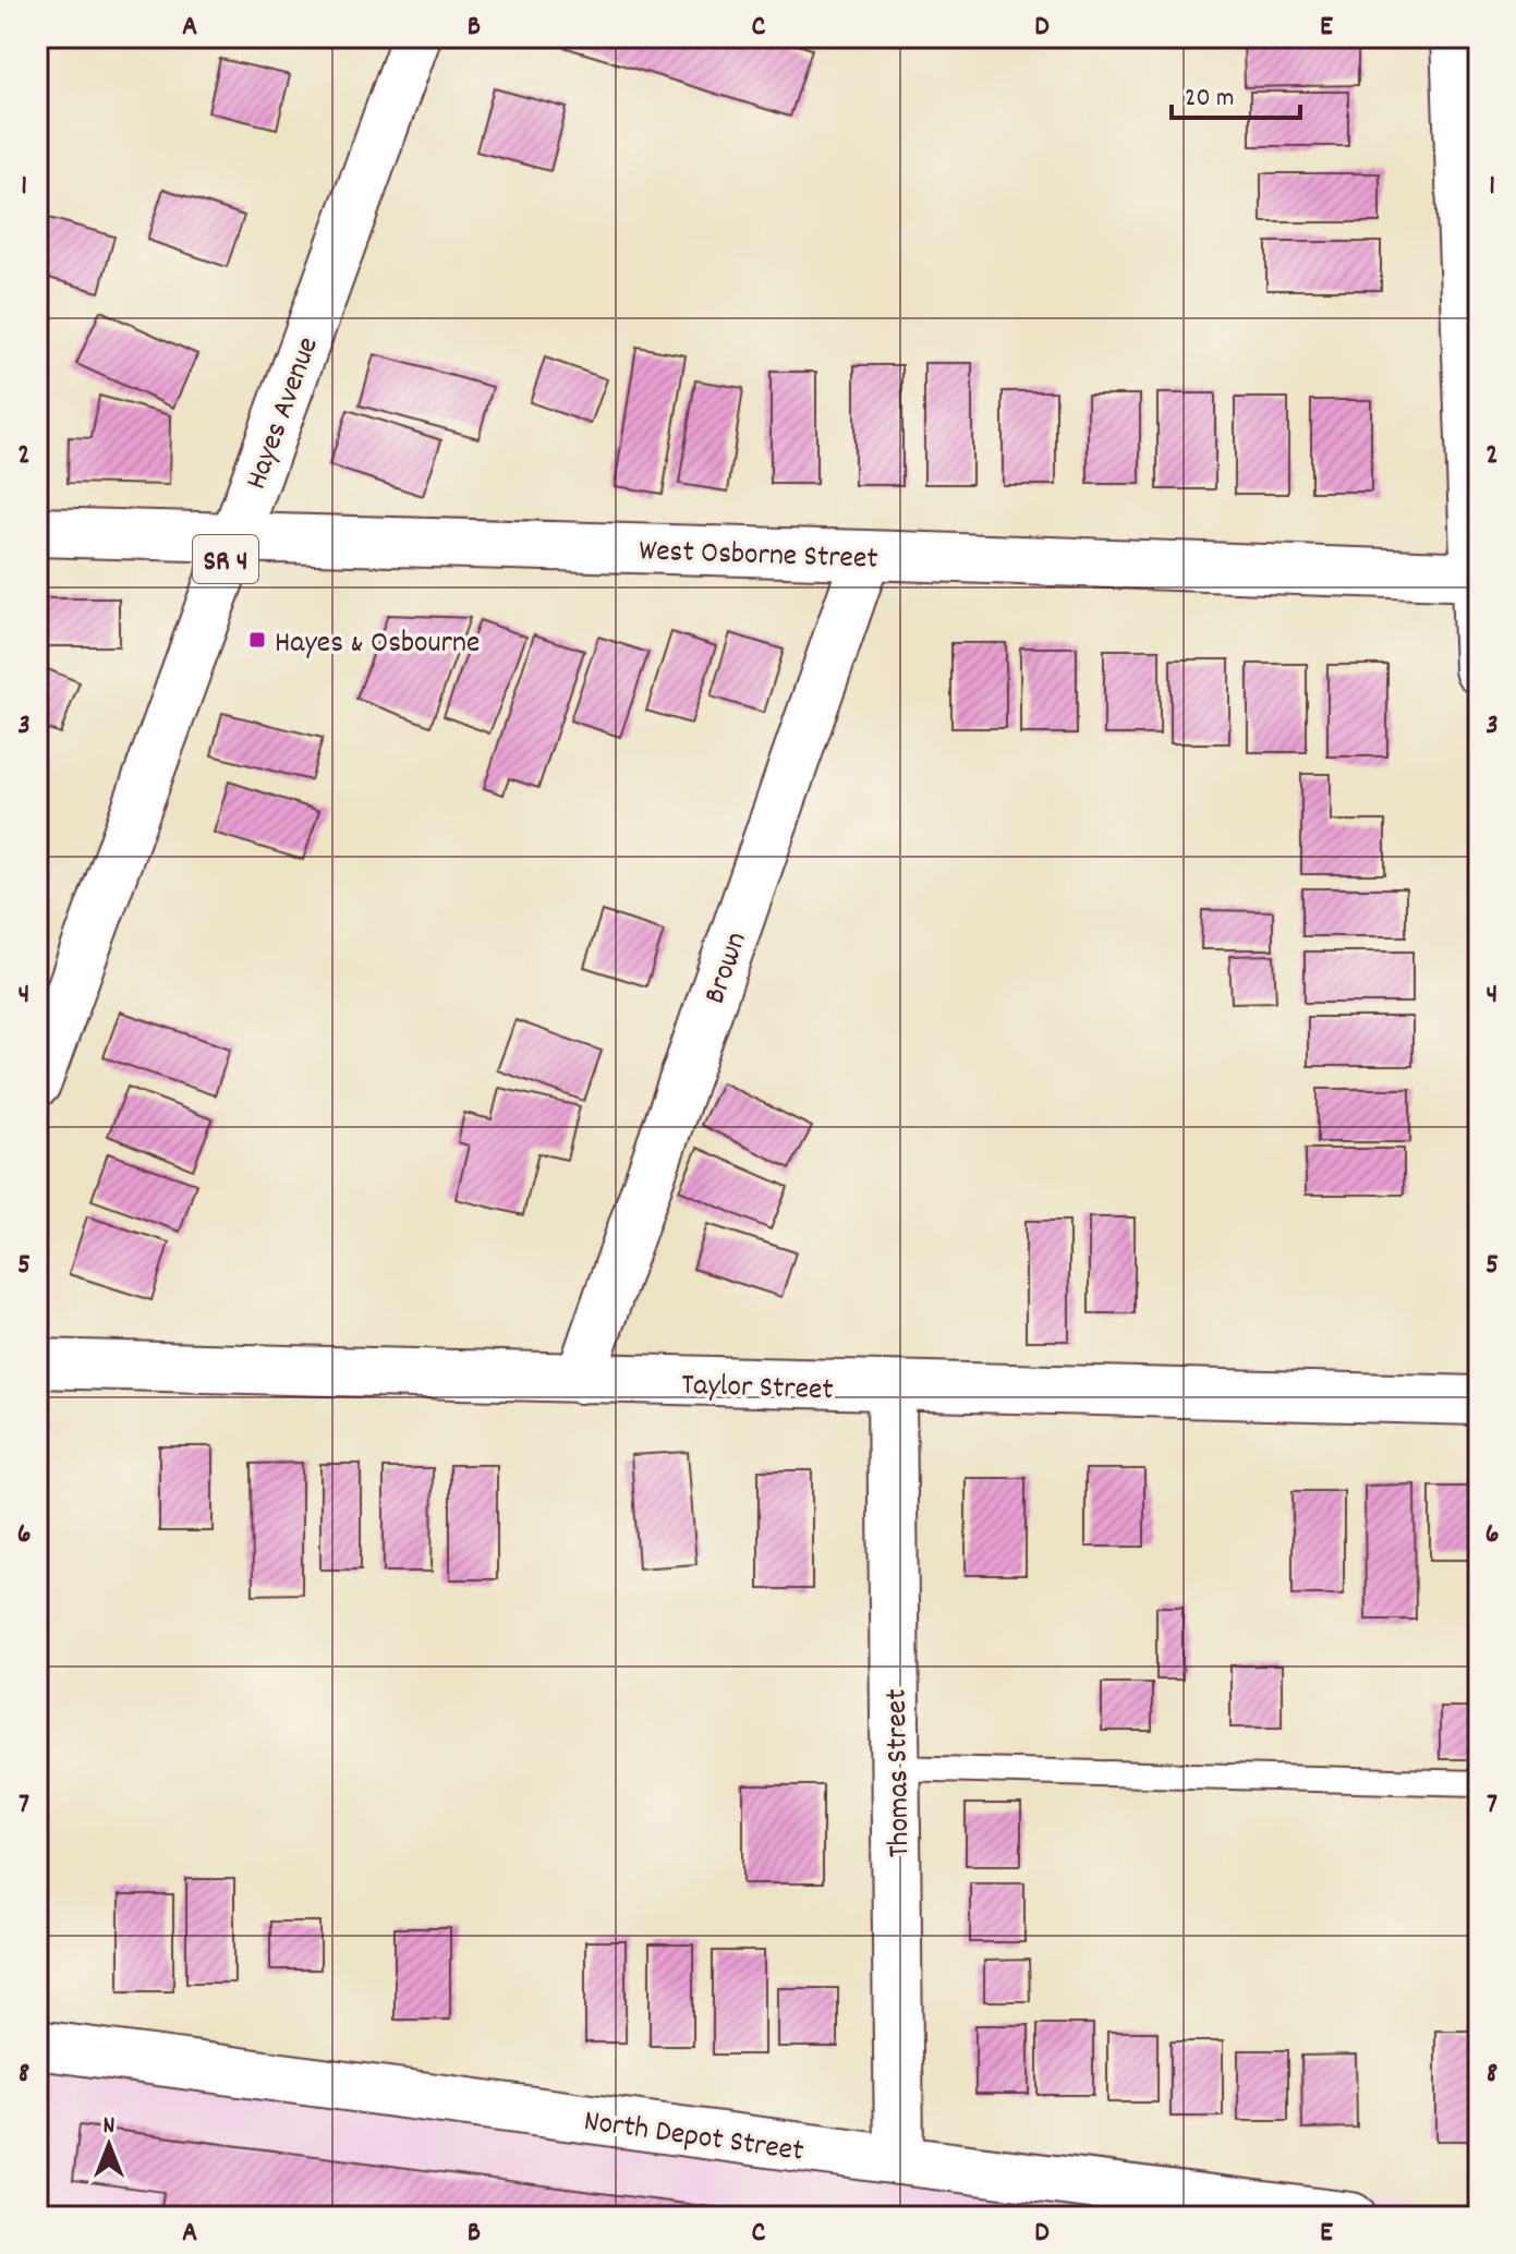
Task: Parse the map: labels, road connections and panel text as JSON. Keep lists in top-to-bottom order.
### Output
{
  "streets": {
    "street": [
      "Hayes Avenue",
      "West Osborne Street",
      "SR 4",
      "Brown",
      "Taylor Street",
      "Thomas Street",
      "North Depot Street"
    ]
  },
  "crossings": [
    ["Hayes Avenue", "West Osborne Street"],
    ["West Osborne Street", "Brown"],
    ["Brown", "Taylor Street"],
    ["Taylor Street", "Thomas Street"],
    ["Thomas Street", "North Depot Street"]
  ],
  "places": {
    "transit": ["Hayes & Osbourne"]
  },
  "scale_bar": "20 m",
  "north": "top",
  "grid": {
    "columns": [
      "A",
      "B",
      "C",
      "D",
      "E"
    ],
    "rows": [
      "1",
      "2",
      "3",
      "4",
      "5",
      "6",
      "7",
      "8"
    ]
  }
}
